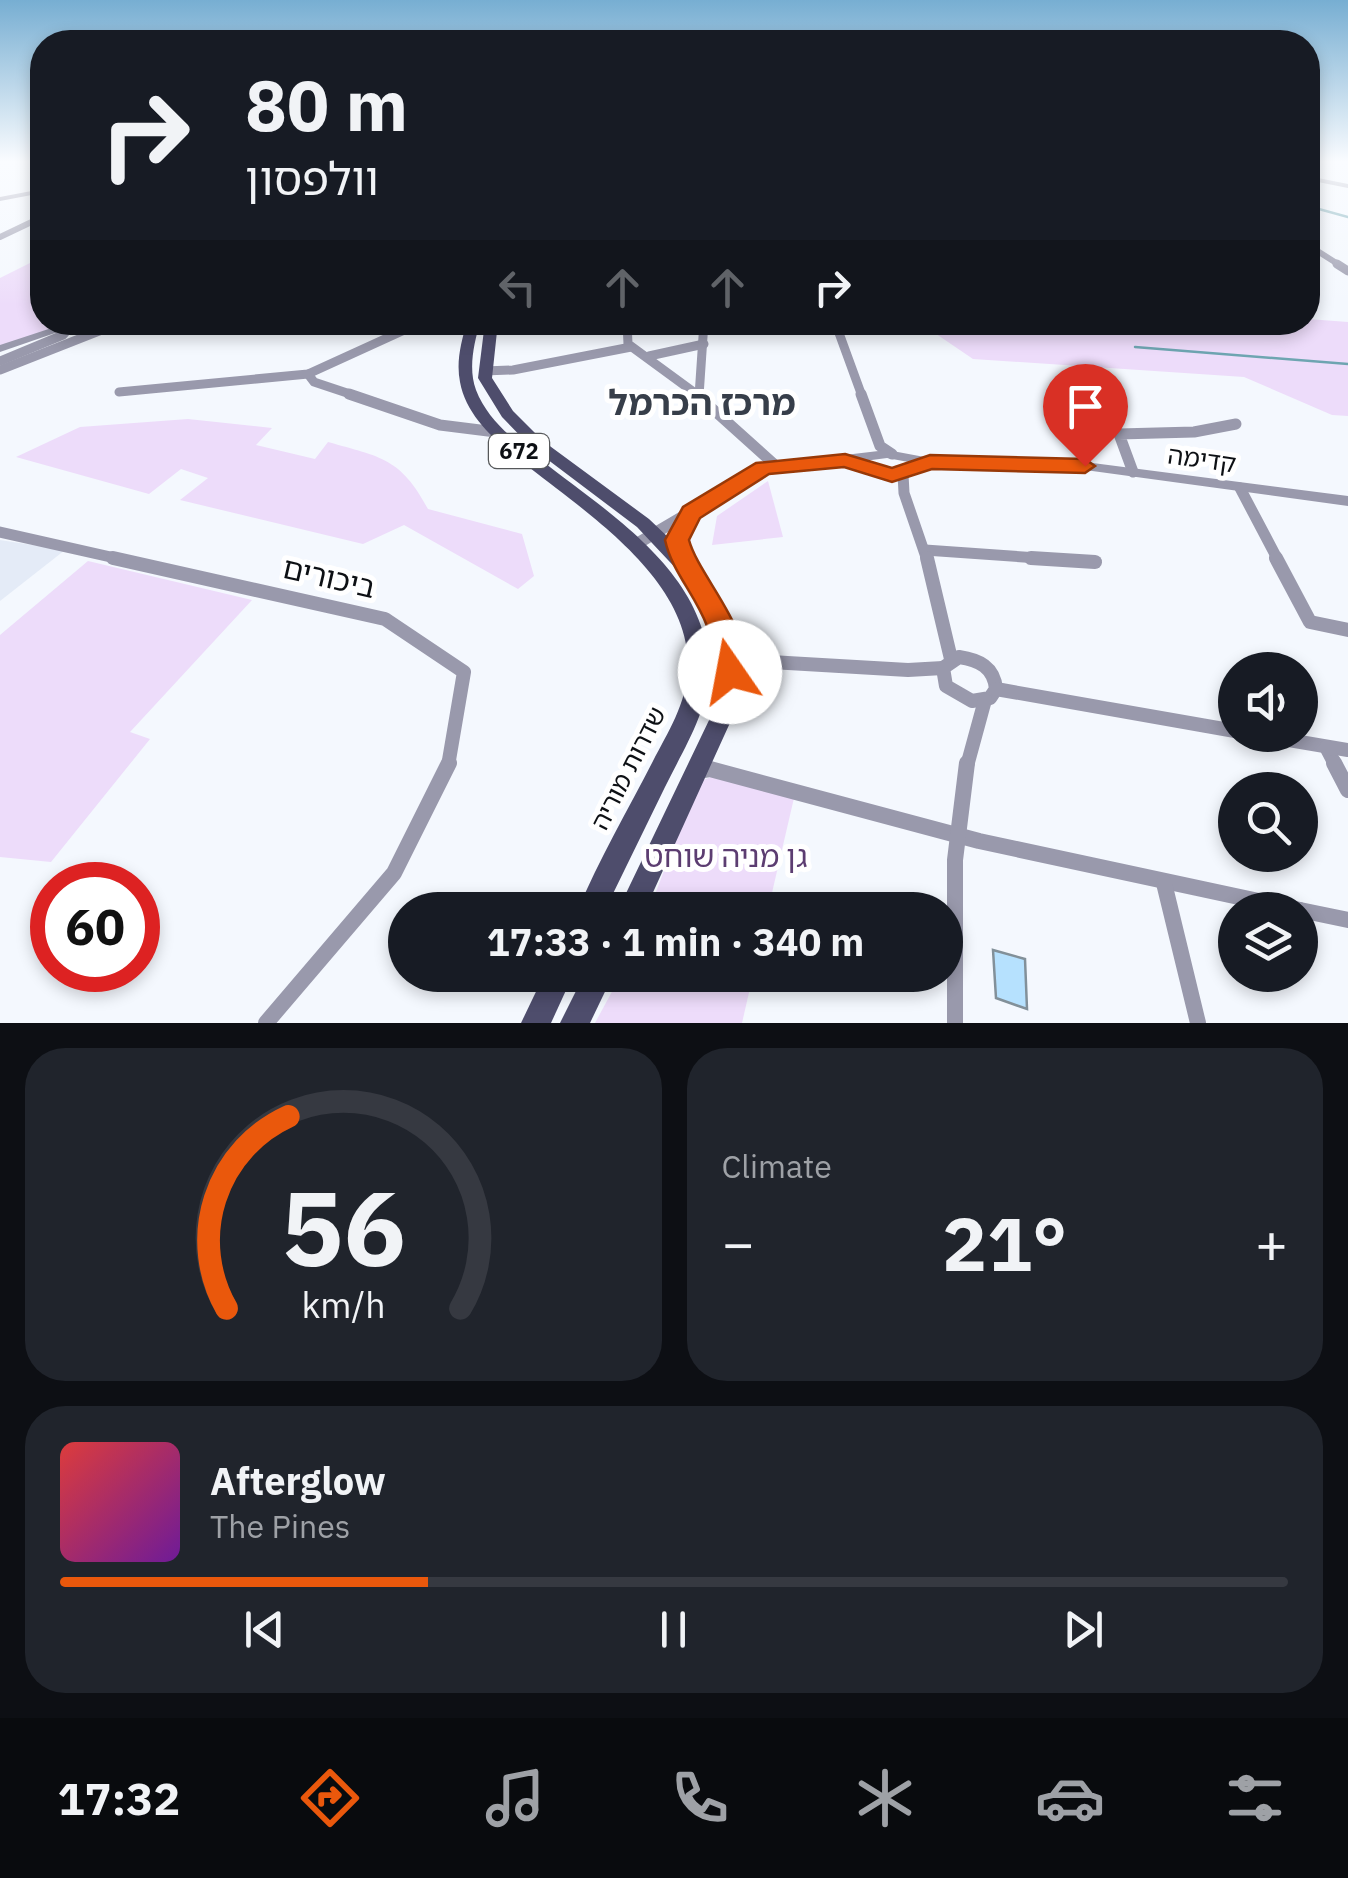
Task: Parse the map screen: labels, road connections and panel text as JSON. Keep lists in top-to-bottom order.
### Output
{
  "streets": {
    "main road": ["672", "שדרות מוריה"],
    "street": ["קדימה", "ביכורים"]
  },
  "crossings": [
    ["קדימה", "שדרות מוריה"]
  ],
  "districts": ["מרכז הכרמל"],
  "parks": ["גן מניה שוחט"],
  "page": {
    "turn": ["80 m", "וולפסון"],
    "limit": "60",
    "trip": "17:33 · 1 min · 340 m",
    "tile": "Climate",
    "heat": ["−", "21°", "+"],
    "song": ["Afterglow", "The Pines"],
    "tabs": "17:32",
    "gauge": ["56", "km/h"]
  }
}
